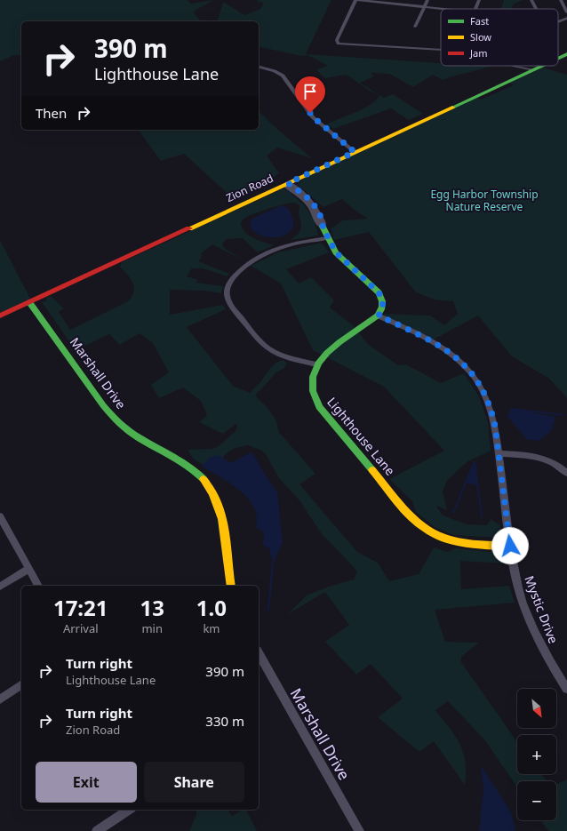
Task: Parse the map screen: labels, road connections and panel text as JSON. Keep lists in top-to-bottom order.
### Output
{
  "streets": {
    "street": [
      "Zion Road",
      "Marshall Drive",
      "Lighthouse Lane",
      "Mystic Drive"
    ]
  },
  "crossings": [
    ["Zion Road", "Marshall Drive"],
    ["Lighthouse Lane", "Mystic Drive"]
  ],
  "parks": ["Egg Harbor Township Nature Reserve"],
  "legend": ["Fast", "Slow", "Jam"],
  "north": "bottom right",
  "page": {
    "turn": ["390 m", "Lighthouse Lane"],
    "then": "Then",
    "eta": [
      "17:21",
      "Arrival",
      "13",
      "min",
      "1.0",
      "km"
    ],
    "list": [
      {
        "name": "Turn right",
        "note": "Lighthouse Lane",
        "value": "390 m"
      },
      {
        "name": "Turn right",
        "note": "Zion Road",
        "value": "330 m"
      }
    ],
    "map_buttons": ["+", "−"],
    "buttons": ["Exit", "Share"]
  }
}
